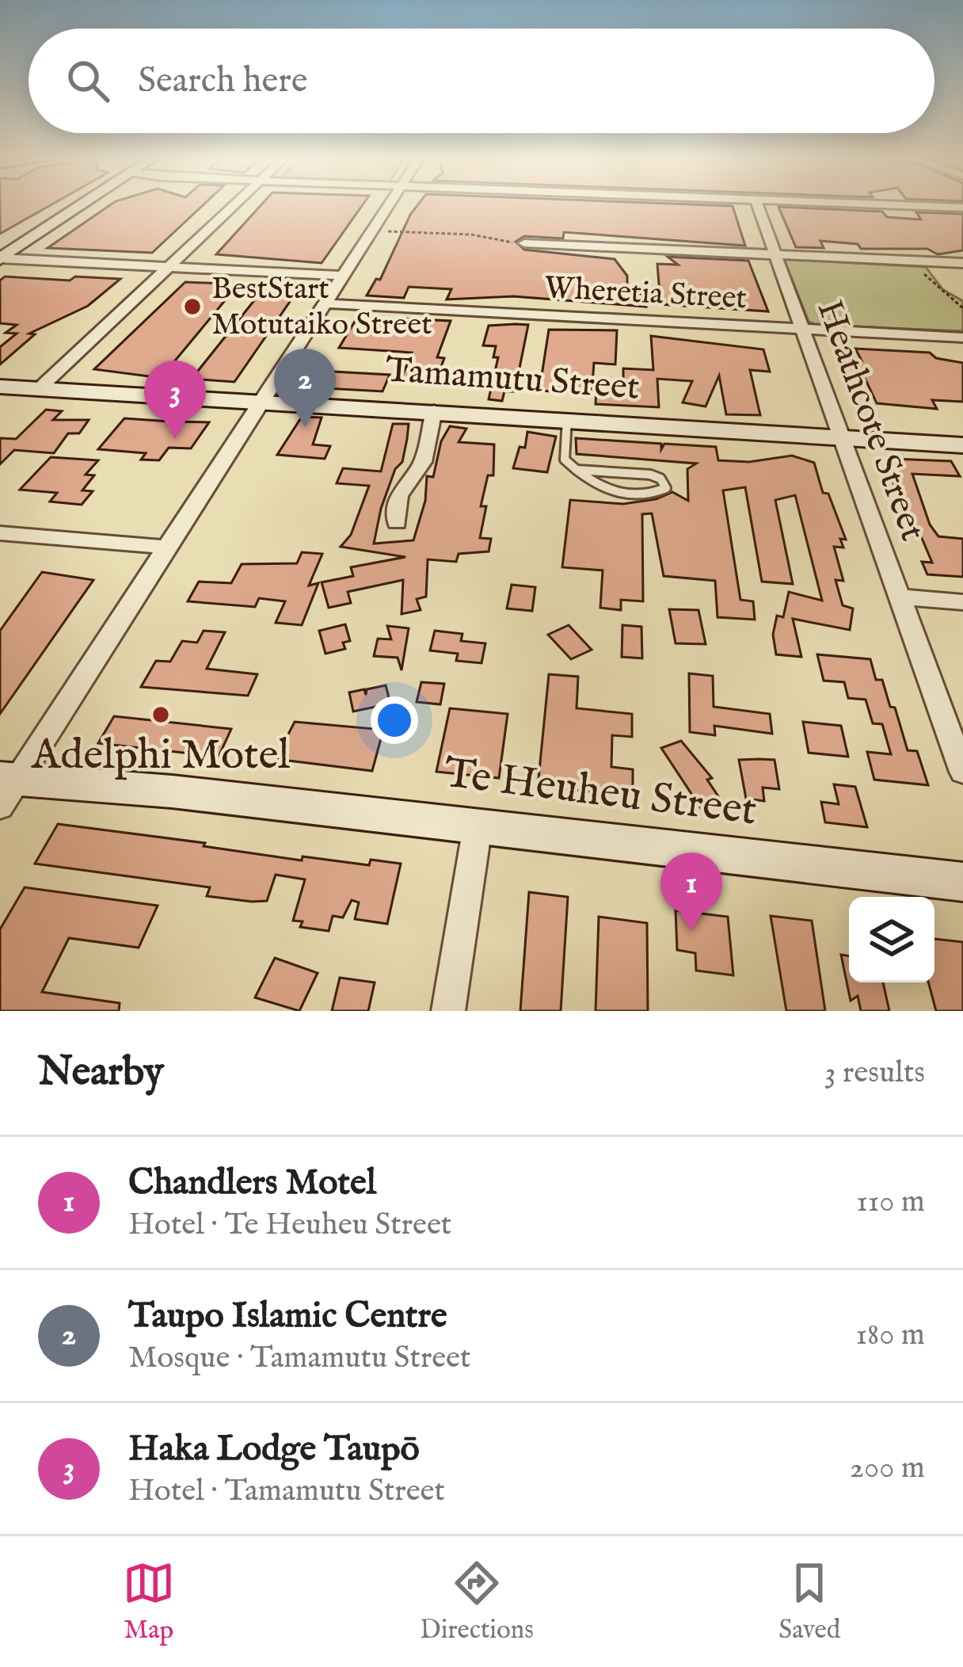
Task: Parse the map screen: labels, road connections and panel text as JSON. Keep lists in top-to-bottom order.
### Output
{
  "streets": {
    "street": [
      "Wheretia Street",
      "Tamamutu Street",
      "Heathcote Street",
      "Te Heuheu Street"
    ]
  },
  "crossings": [
    ["Wheretia Street", "Heathcote Street"],
    ["Tamamutu Street", "Heathcote Street"]
  ],
  "places": ["BestStart Motutaiko Street", "Adelphi Motel"],
  "page": {
    "search": "Search here",
    "pins": ["2", "3", "1"],
    "heading": ["Nearby", "3 results"],
    "list": [
      {
        "mark": "1",
        "name": "Chandlers Motel",
        "note": "Hotel · Te Heuheu Street",
        "value": "110 m"
      },
      {
        "mark": "2",
        "name": "Taupo Islamic Centre",
        "note": "Mosque · Tamamutu Street",
        "value": "180 m"
      },
      {
        "mark": "3",
        "name": "Haka Lodge Taupō",
        "note": "Hotel · Tamamutu Street",
        "value": "200 m"
      }
    ],
    "nav": ["Map", "Directions", "Saved"]
  }
}
